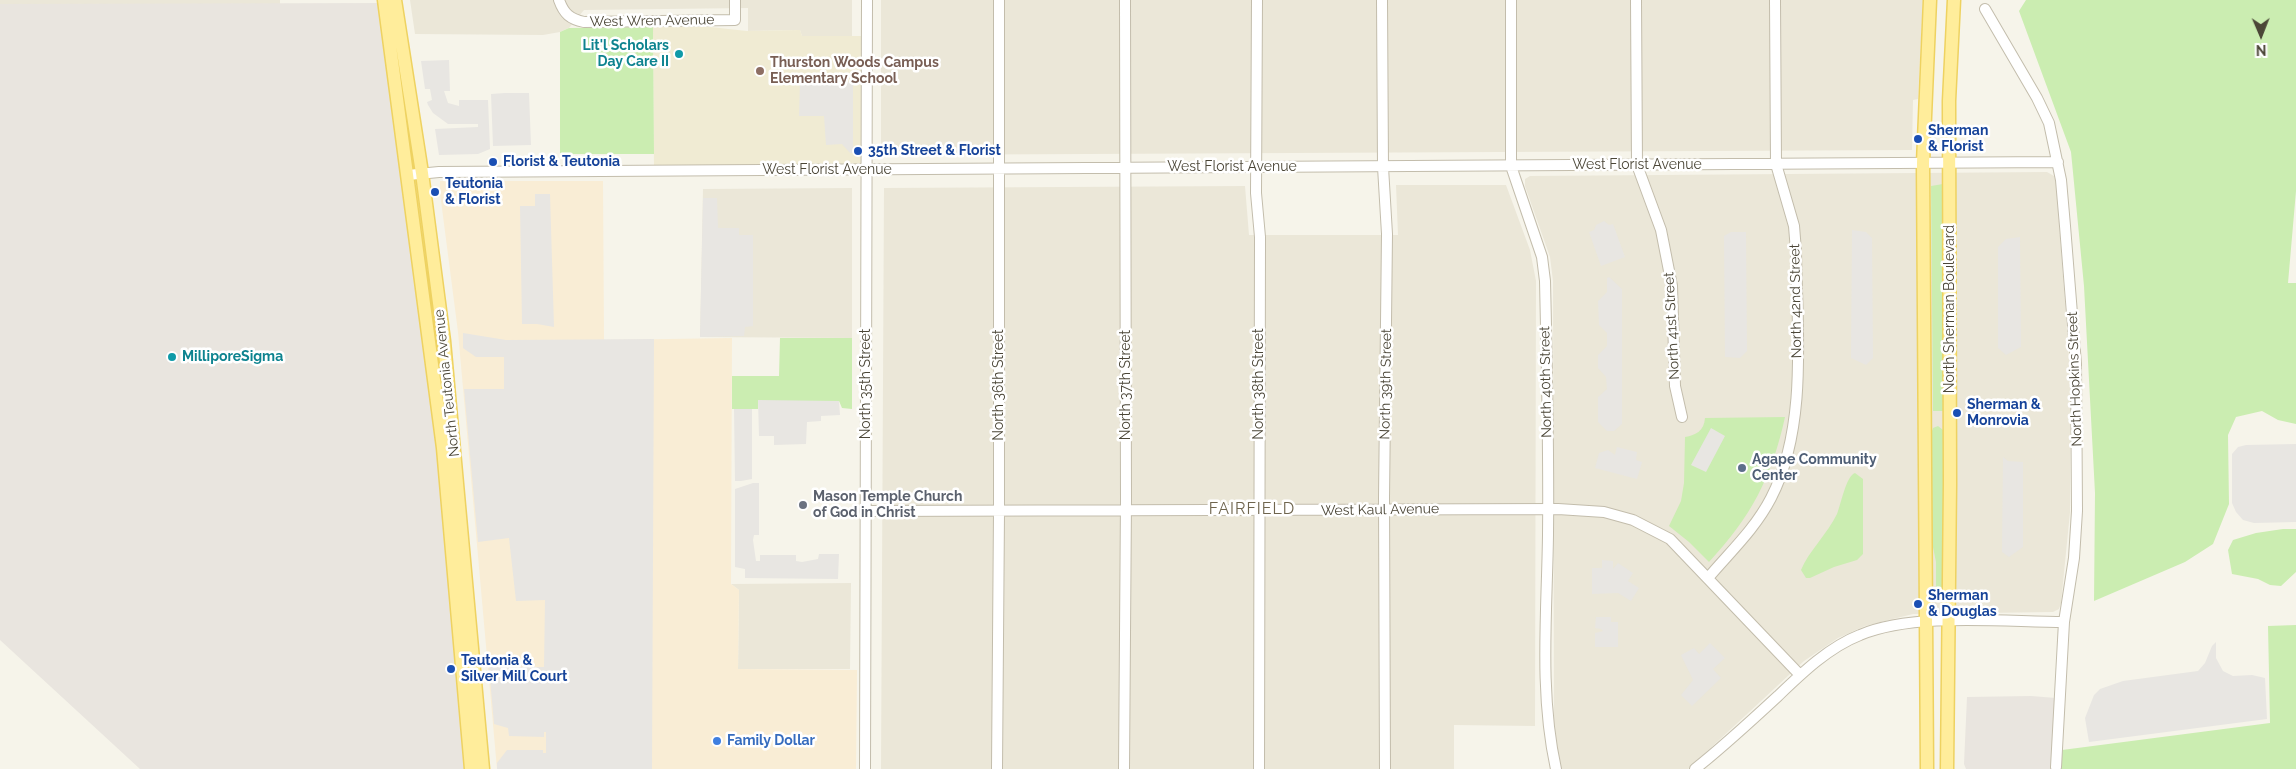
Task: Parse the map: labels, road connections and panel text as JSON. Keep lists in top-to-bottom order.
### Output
{
  "streets": {
    "main road": ["North Sherman Boulevard", "North Teutonia Avenue"],
    "street": [
      "West Wren Avenue",
      "West Florist Avenue",
      "North 42nd Street",
      "North 41st Street",
      "North Hopkins Street",
      "North 40th Street",
      "North 35th Street",
      "North 38th Street",
      "North 39th Street",
      "North 36th Street",
      "North 37th Street",
      "West Kaul Avenue"
    ]
  },
  "crossings": [
    ["West Florist Avenue", "North 42nd Street"],
    ["West Florist Avenue", "North Sherman Boulevard"],
    ["West Florist Avenue", "North 41st Street"],
    ["West Florist Avenue", "North Hopkins Street"],
    ["West Florist Avenue", "North 40th Street"],
    ["West Florist Avenue", "North Teutonia Avenue"],
    ["West Florist Avenue", "North 35th Street"],
    ["West Florist Avenue", "North 38th Street"],
    ["West Florist Avenue", "North 39th Street"],
    ["West Florist Avenue", "North 36th Street"],
    ["West Florist Avenue", "North 37th Street"],
    ["North 42nd Street", "West Kaul Avenue"],
    ["North 40th Street", "West Kaul Avenue"],
    ["North 35th Street", "West Kaul Avenue"],
    ["North 38th Street", "West Kaul Avenue"],
    ["North 39th Street", "West Kaul Avenue"],
    ["North 36th Street", "West Kaul Avenue"],
    ["North 37th Street", "West Kaul Avenue"]
  ],
  "districts": ["FAIRFIELD"],
  "places": [
    "Lit'l Scholars Day Care II",
    "Thurston Woods Campus Elementary School",
    "Sherman & Florist",
    "35th Street & Florist",
    "Florist & Teutonia",
    "Teutonia & Florist",
    "MilliporeSigma",
    "Sherman & Monrovia",
    "Agape Community Center",
    "Mason Temple Church of God in Christ",
    "Sherman & Douglas",
    "Teutonia & Silver Mill Court",
    "Family Dollar"
  ],
  "north": "bottom"
}
